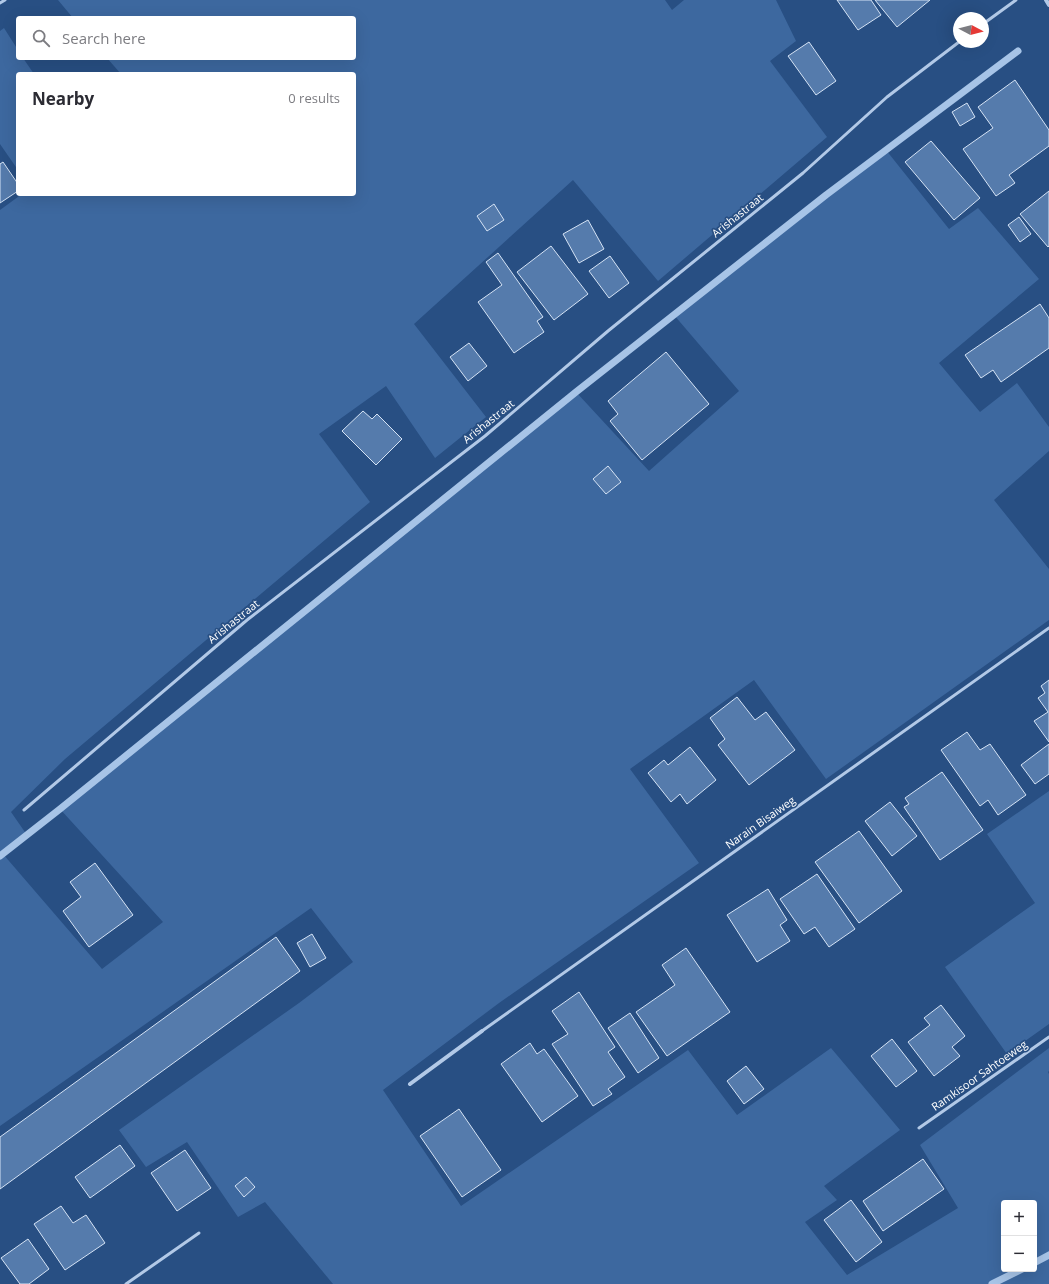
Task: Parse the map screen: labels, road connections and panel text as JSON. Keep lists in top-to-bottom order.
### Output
{
  "streets": {
    "lane": ["Arishastraat", "Narain Bisaiweg", "Ramkisoor Sahtoeweg"]
  },
  "north": "right",
  "page": {
    "search": "Search here",
    "heading": ["Nearby", "0 results"],
    "map_buttons": ["+", "−"]
  }
}
